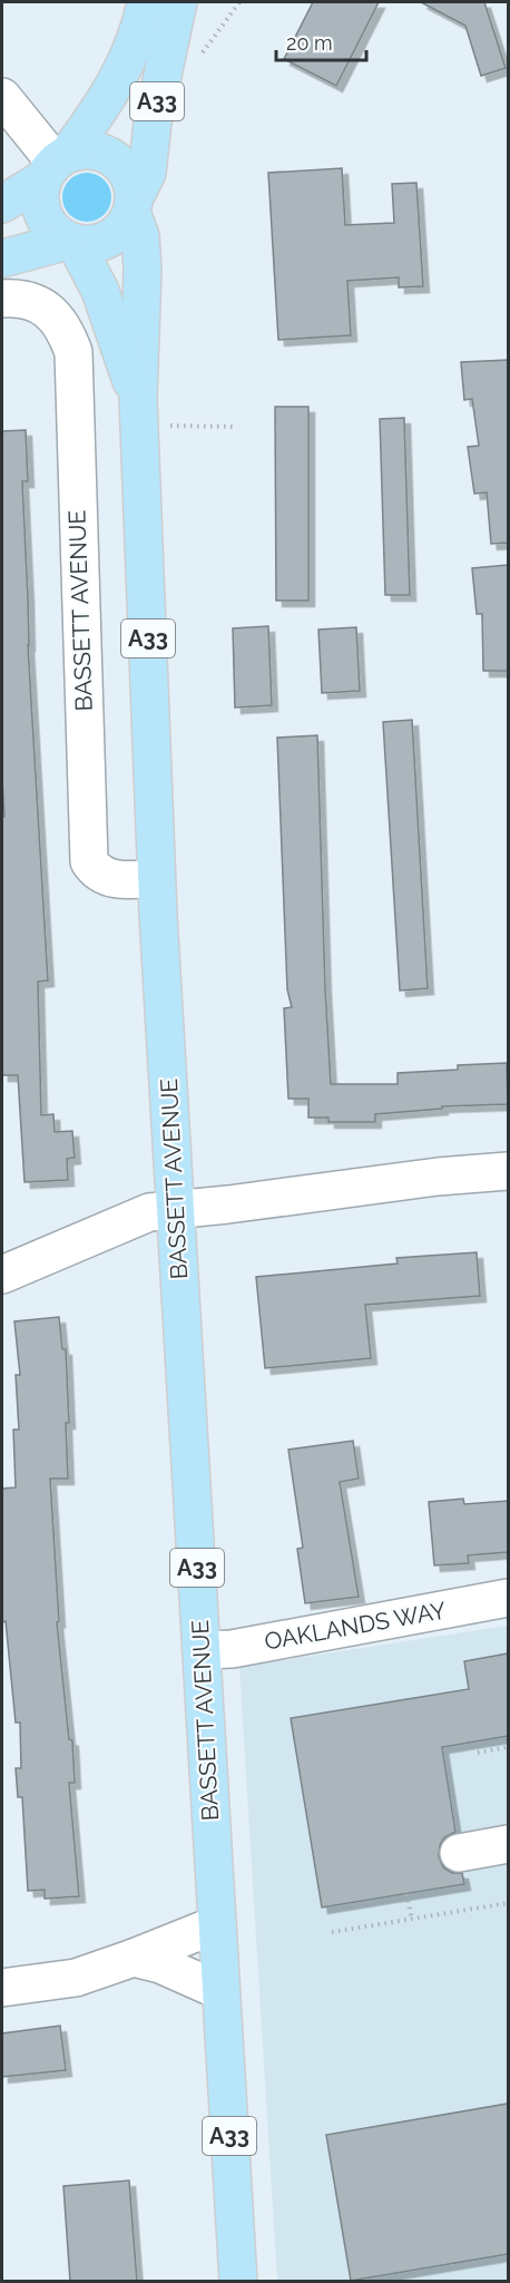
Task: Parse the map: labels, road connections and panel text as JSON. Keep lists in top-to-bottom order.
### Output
{
  "streets": {
    "main road": ["A33", "BASSETT AVENUE"],
    "street": ["OAKLANDS WAY"]
  },
  "crossings": [
    ["A33", "BASSETT AVENUE"],
    ["BASSETT AVENUE", "OAKLANDS WAY"]
  ],
  "scale_bar": "20 m"
}
